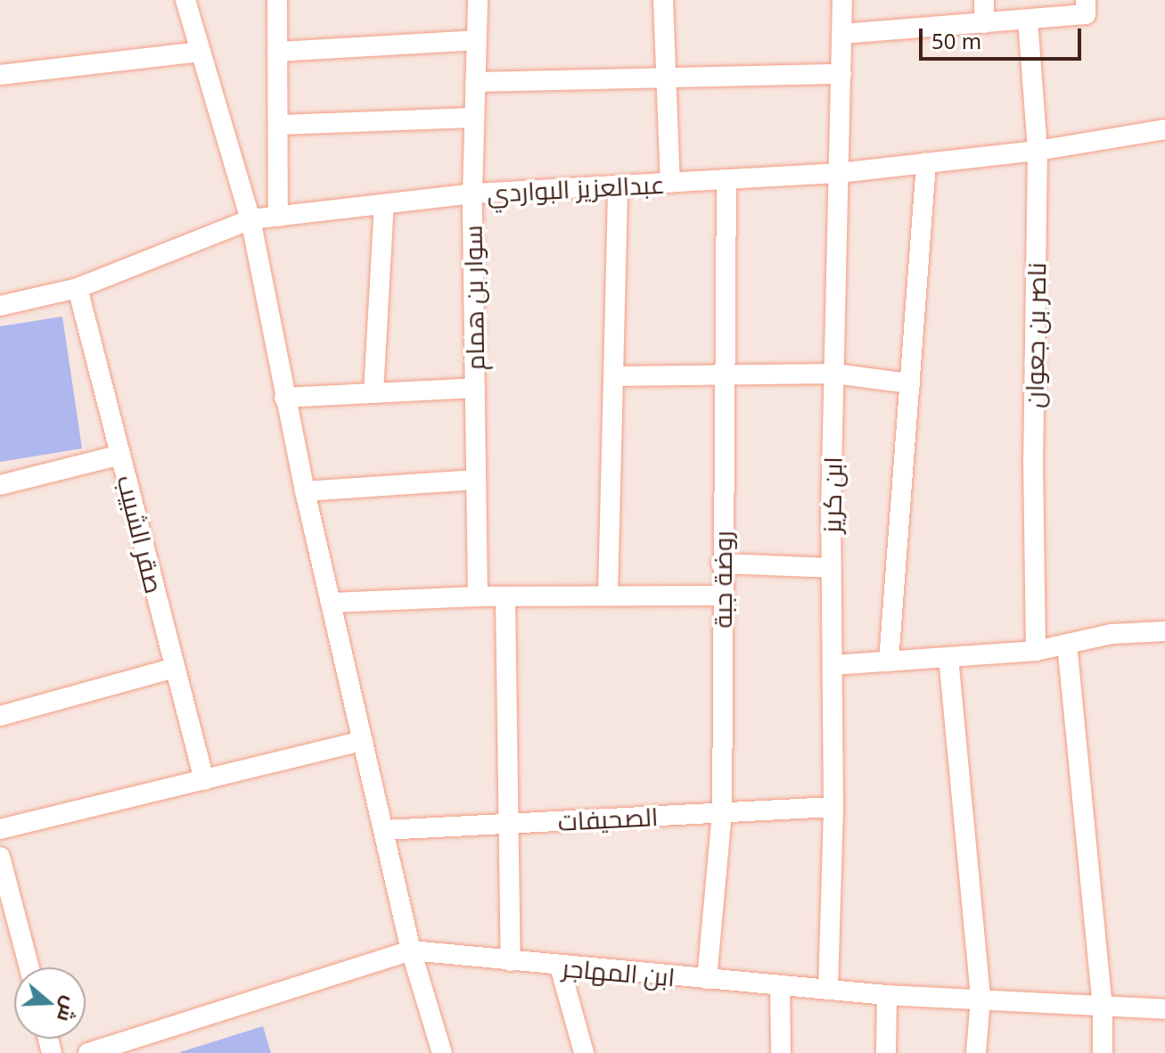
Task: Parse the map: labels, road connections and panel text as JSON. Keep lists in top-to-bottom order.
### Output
{
  "streets": {
    "street": [
      "عبدالعزيز البواردي",
      "سوار بن همام",
      "ناصر بن جعوان",
      "ابن كريز",
      "صقر الشبيب",
      "روضة جبة",
      "الصحيفات",
      "ابن المهاجر"
    ]
  },
  "crossings": [
    ["عبدالعزيز البواردي", "سوار بن همام"],
    ["عبدالعزيز البواردي", "ناصر بن جعوان"],
    ["عبدالعزيز البواردي", "ابن كريز"],
    ["عبدالعزيز البواردي", "صقر الشبيب"],
    ["عبدالعزيز البواردي", "روضة جبة"],
    ["ابن كريز", "الصحيفات"],
    ["ابن كريز", "ابن المهاجر"],
    ["روضة جبة", "الصحيفات"],
    ["روضة جبة", "ابن المهاجر"]
  ],
  "scale_bar": "50 m",
  "north": "right"
}
